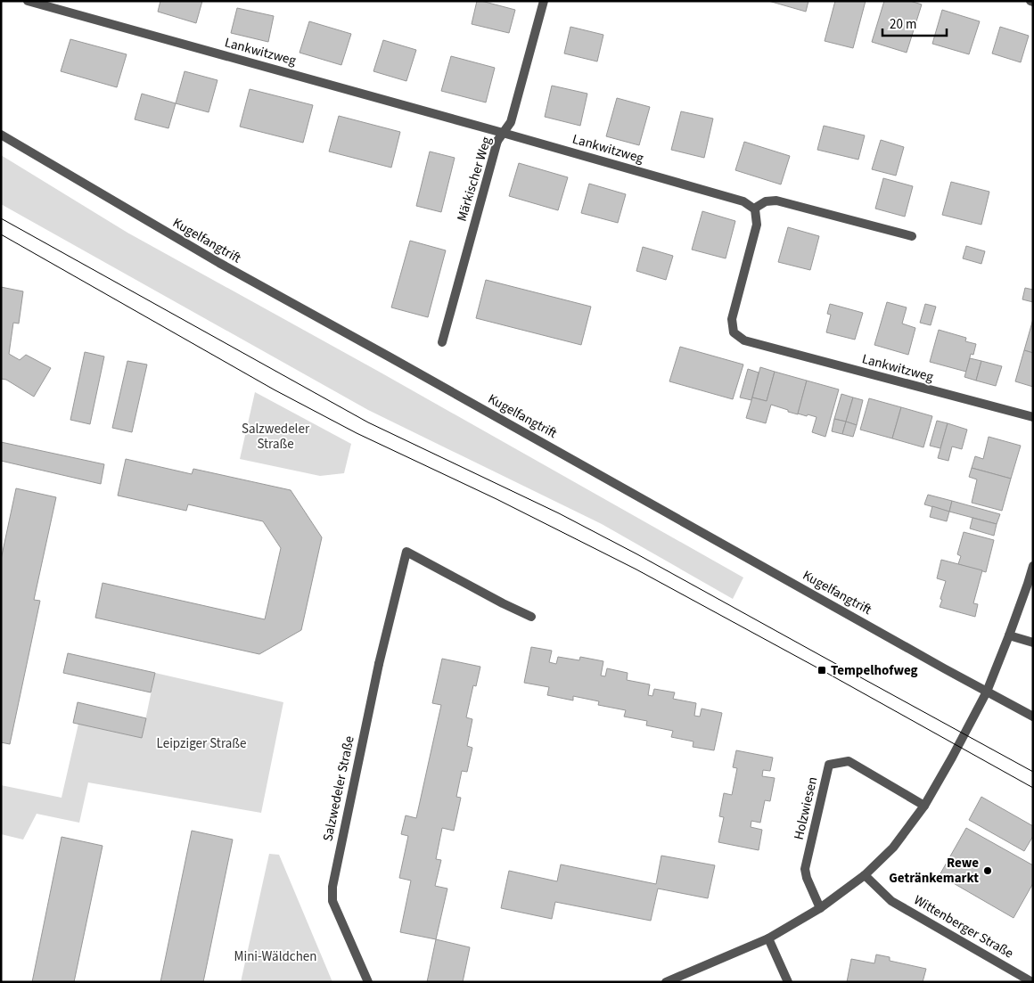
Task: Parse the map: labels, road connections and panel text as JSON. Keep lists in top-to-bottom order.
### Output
{
  "streets": {
    "street": [
      "Lankwitzweg",
      "Märkischer Weg",
      "Kugelfangtrift",
      "Salzwedeler Straße",
      "Holzwiesen",
      "Wittenberger Straße"
    ]
  },
  "crossings": [
    ["Lankwitzweg", "Märkischer Weg"]
  ],
  "parks": ["Salzwedeler Straße", "Leipziger Straße", "Mini-Wäldchen"],
  "places": {
    "transit": ["Tempelhofweg"],
    "other": ["Rewe Getränkemarkt"]
  },
  "scale_bar": "20 m"
}
